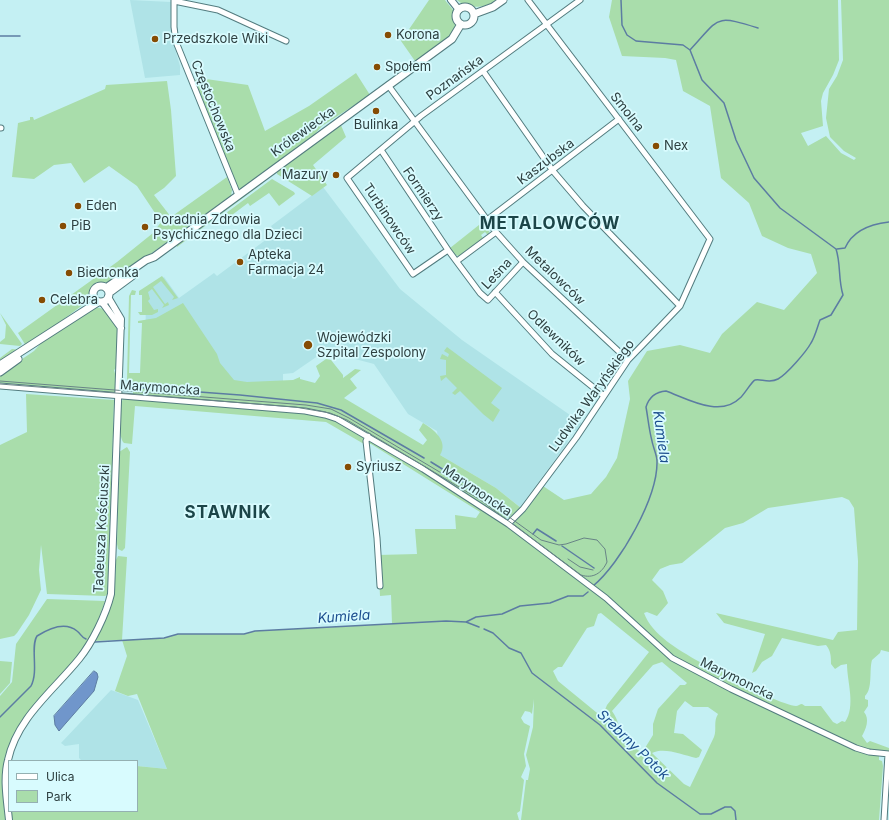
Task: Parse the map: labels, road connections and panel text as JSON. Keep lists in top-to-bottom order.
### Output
{
  "streets": {
    "main road": ["Królewiecka"],
    "street": [
      "Poznańska",
      "Częstochowska",
      "Smolna",
      "Kaszubska",
      "Formierzy",
      "Turbinowców",
      "Leśna",
      "Metalowców",
      "Odlewników",
      "Marymoncka",
      "Ludwika Waryńskiego",
      "Tadeusza Kościuszki"
    ]
  },
  "crossings": [
    ["Poznańska", "Smolna"],
    ["Poznańska", "Formierzy"],
    ["Poznańska", "Turbinowców"],
    ["Poznańska", "Metalowców"],
    ["Częstochowska", "Królewiecka"],
    ["Smolna", "Kaszubska"],
    ["Smolna", "Ludwika Waryńskiego"],
    ["Królewiecka", "Metalowców"],
    ["Królewiecka", "Tadeusza Kościuszki"],
    ["Kaszubska", "Metalowców"],
    ["Formierzy", "Turbinowców"],
    ["Leśna", "Metalowców"],
    ["Leśna", "Odlewników"],
    ["Metalowców", "Ludwika Waryńskiego"],
    ["Odlewników", "Ludwika Waryńskiego"],
    ["Marymoncka", "Ludwika Waryńskiego"],
    ["Marymoncka", "Tadeusza Kościuszki"]
  ],
  "districts": ["METALOWCÓW", "STAWNIK"],
  "water": ["Kumiela", "Srebrny Potok"],
  "places": [
    "Korona",
    "Przedszkole Wiki",
    "Społem",
    "Bulinka",
    "Nex",
    "Mazury",
    "Eden",
    "PiB",
    "Poradnia Zdrowia Psychicznego dla Dzieci",
    "Apteka Farmacja 24",
    "Biedronka",
    "Celebra",
    "Wojewódzki Szpital Zespolony",
    "Syriusz"
  ],
  "legend": ["Ulica", "Park"]
}
